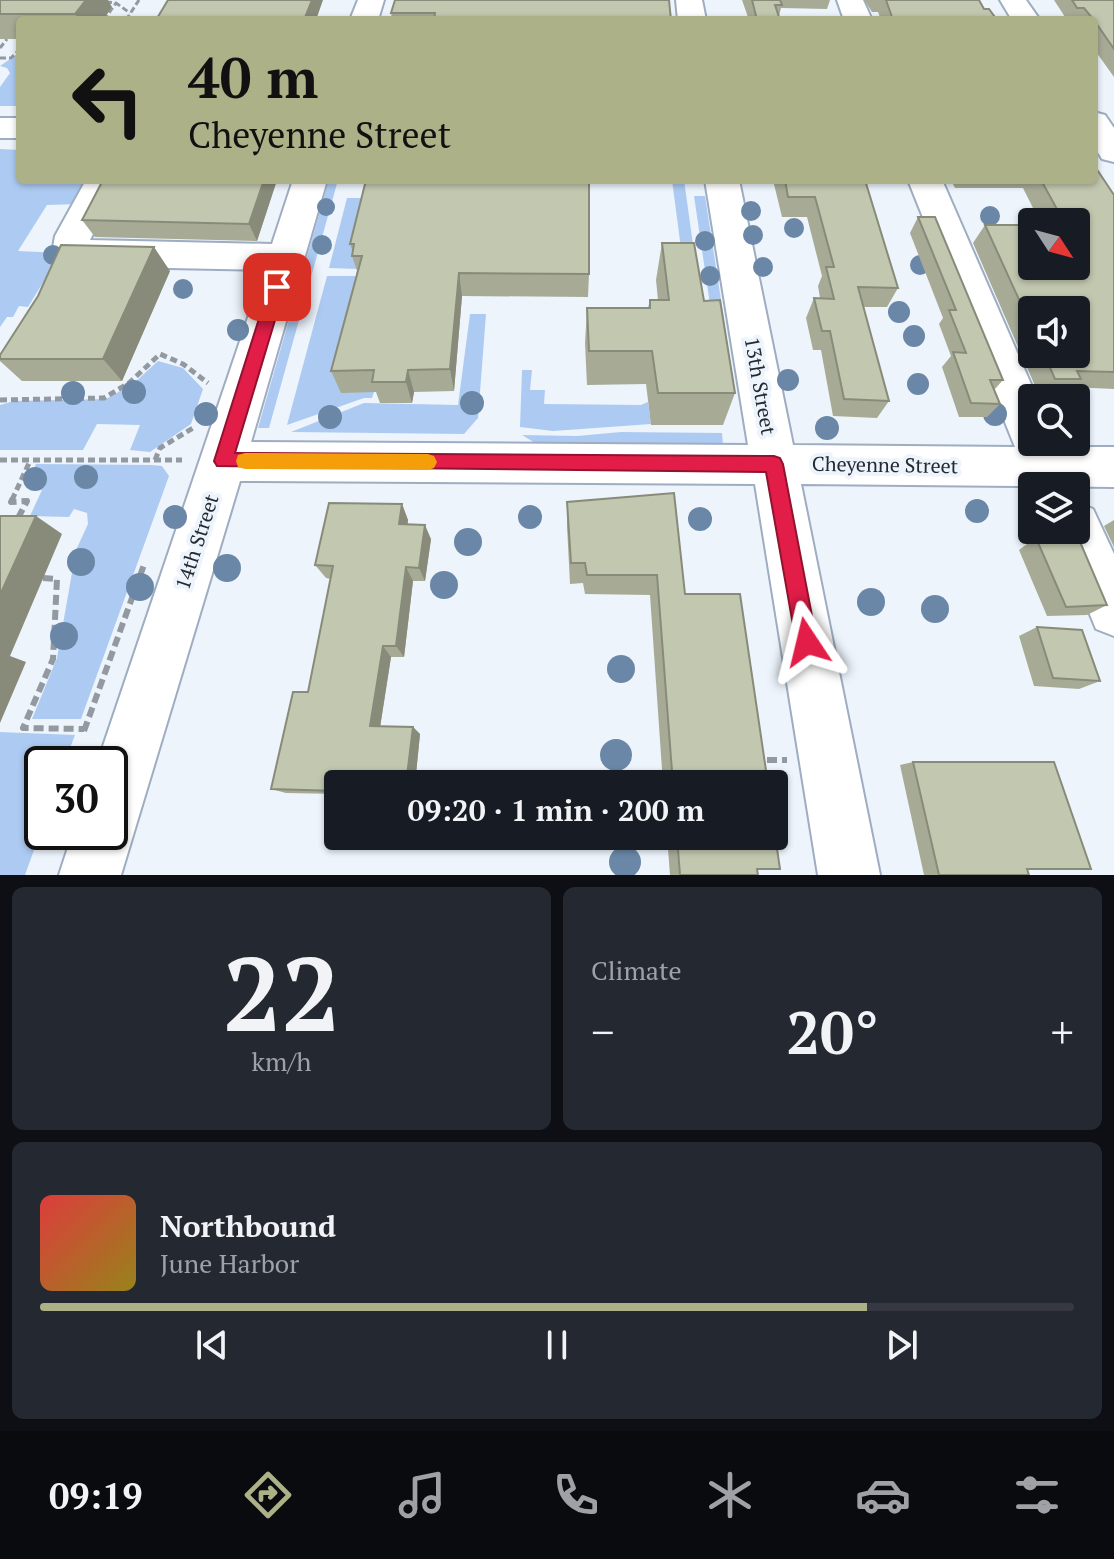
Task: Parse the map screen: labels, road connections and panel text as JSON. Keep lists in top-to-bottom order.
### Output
{
  "streets": {
    "street": ["13th Street", "Cheyenne Street", "14th Street"]
  },
  "crossings": [
    ["13th Street", "Cheyenne Street"],
    ["Cheyenne Street", "14th Street"]
  ],
  "north": "bottom right",
  "page": {
    "turn": ["40 m", "Cheyenne Street"],
    "limit": "30",
    "trip": "09:20 · 1 min · 200 m",
    "tile": [
      ["22", "km/h"],
      "Climate"
    ],
    "heat": ["−", "20°", "+"],
    "song": ["Northbound", "June Harbor"],
    "tabs": "09:19"
  }
}
